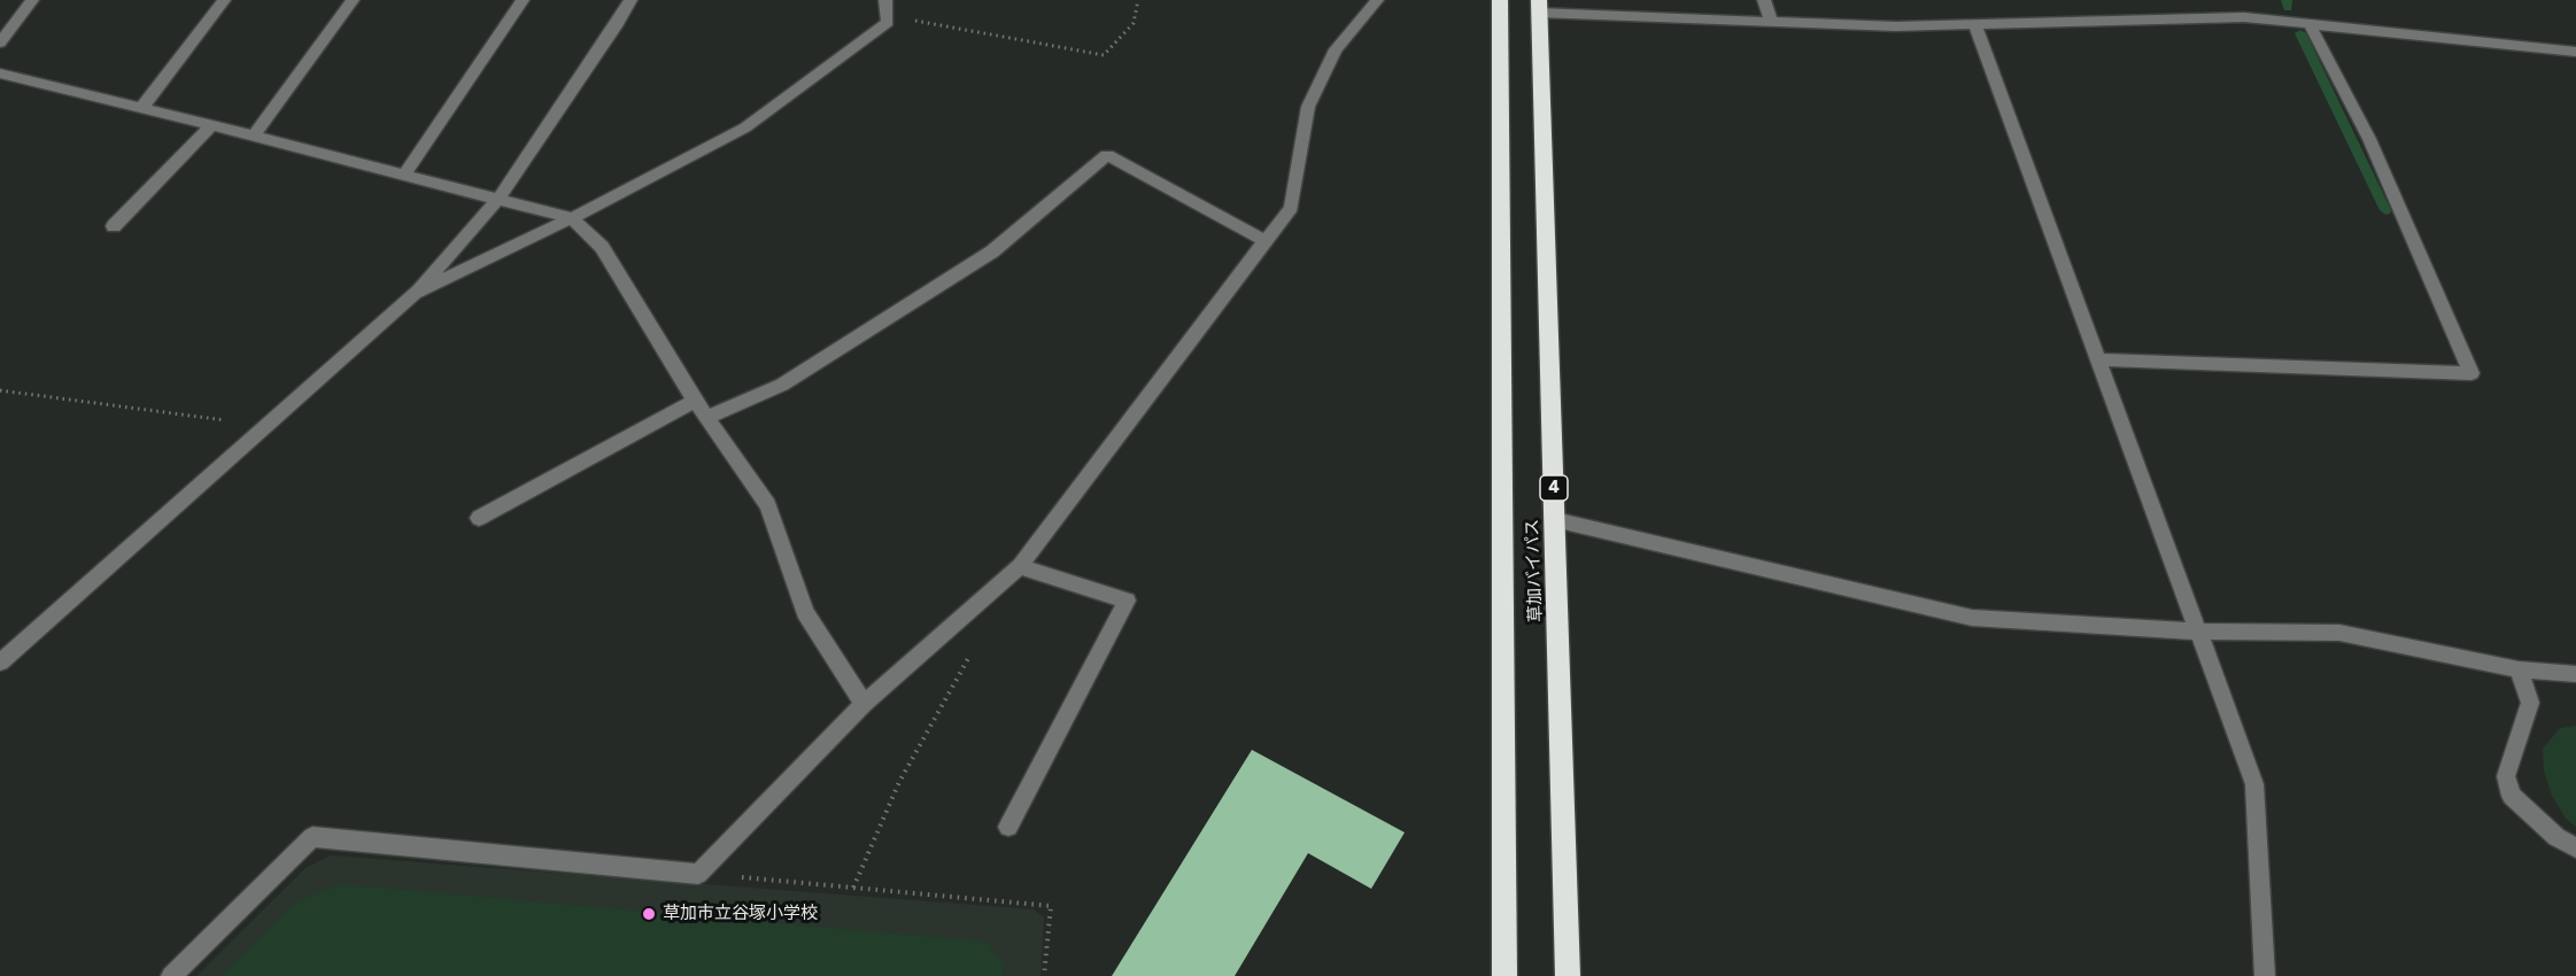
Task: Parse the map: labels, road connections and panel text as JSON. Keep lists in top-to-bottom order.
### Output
{
  "streets": {
    "highway": ["4", "草加バイパス"]
  },
  "places": ["草加市立谷塚小学校"]
}
